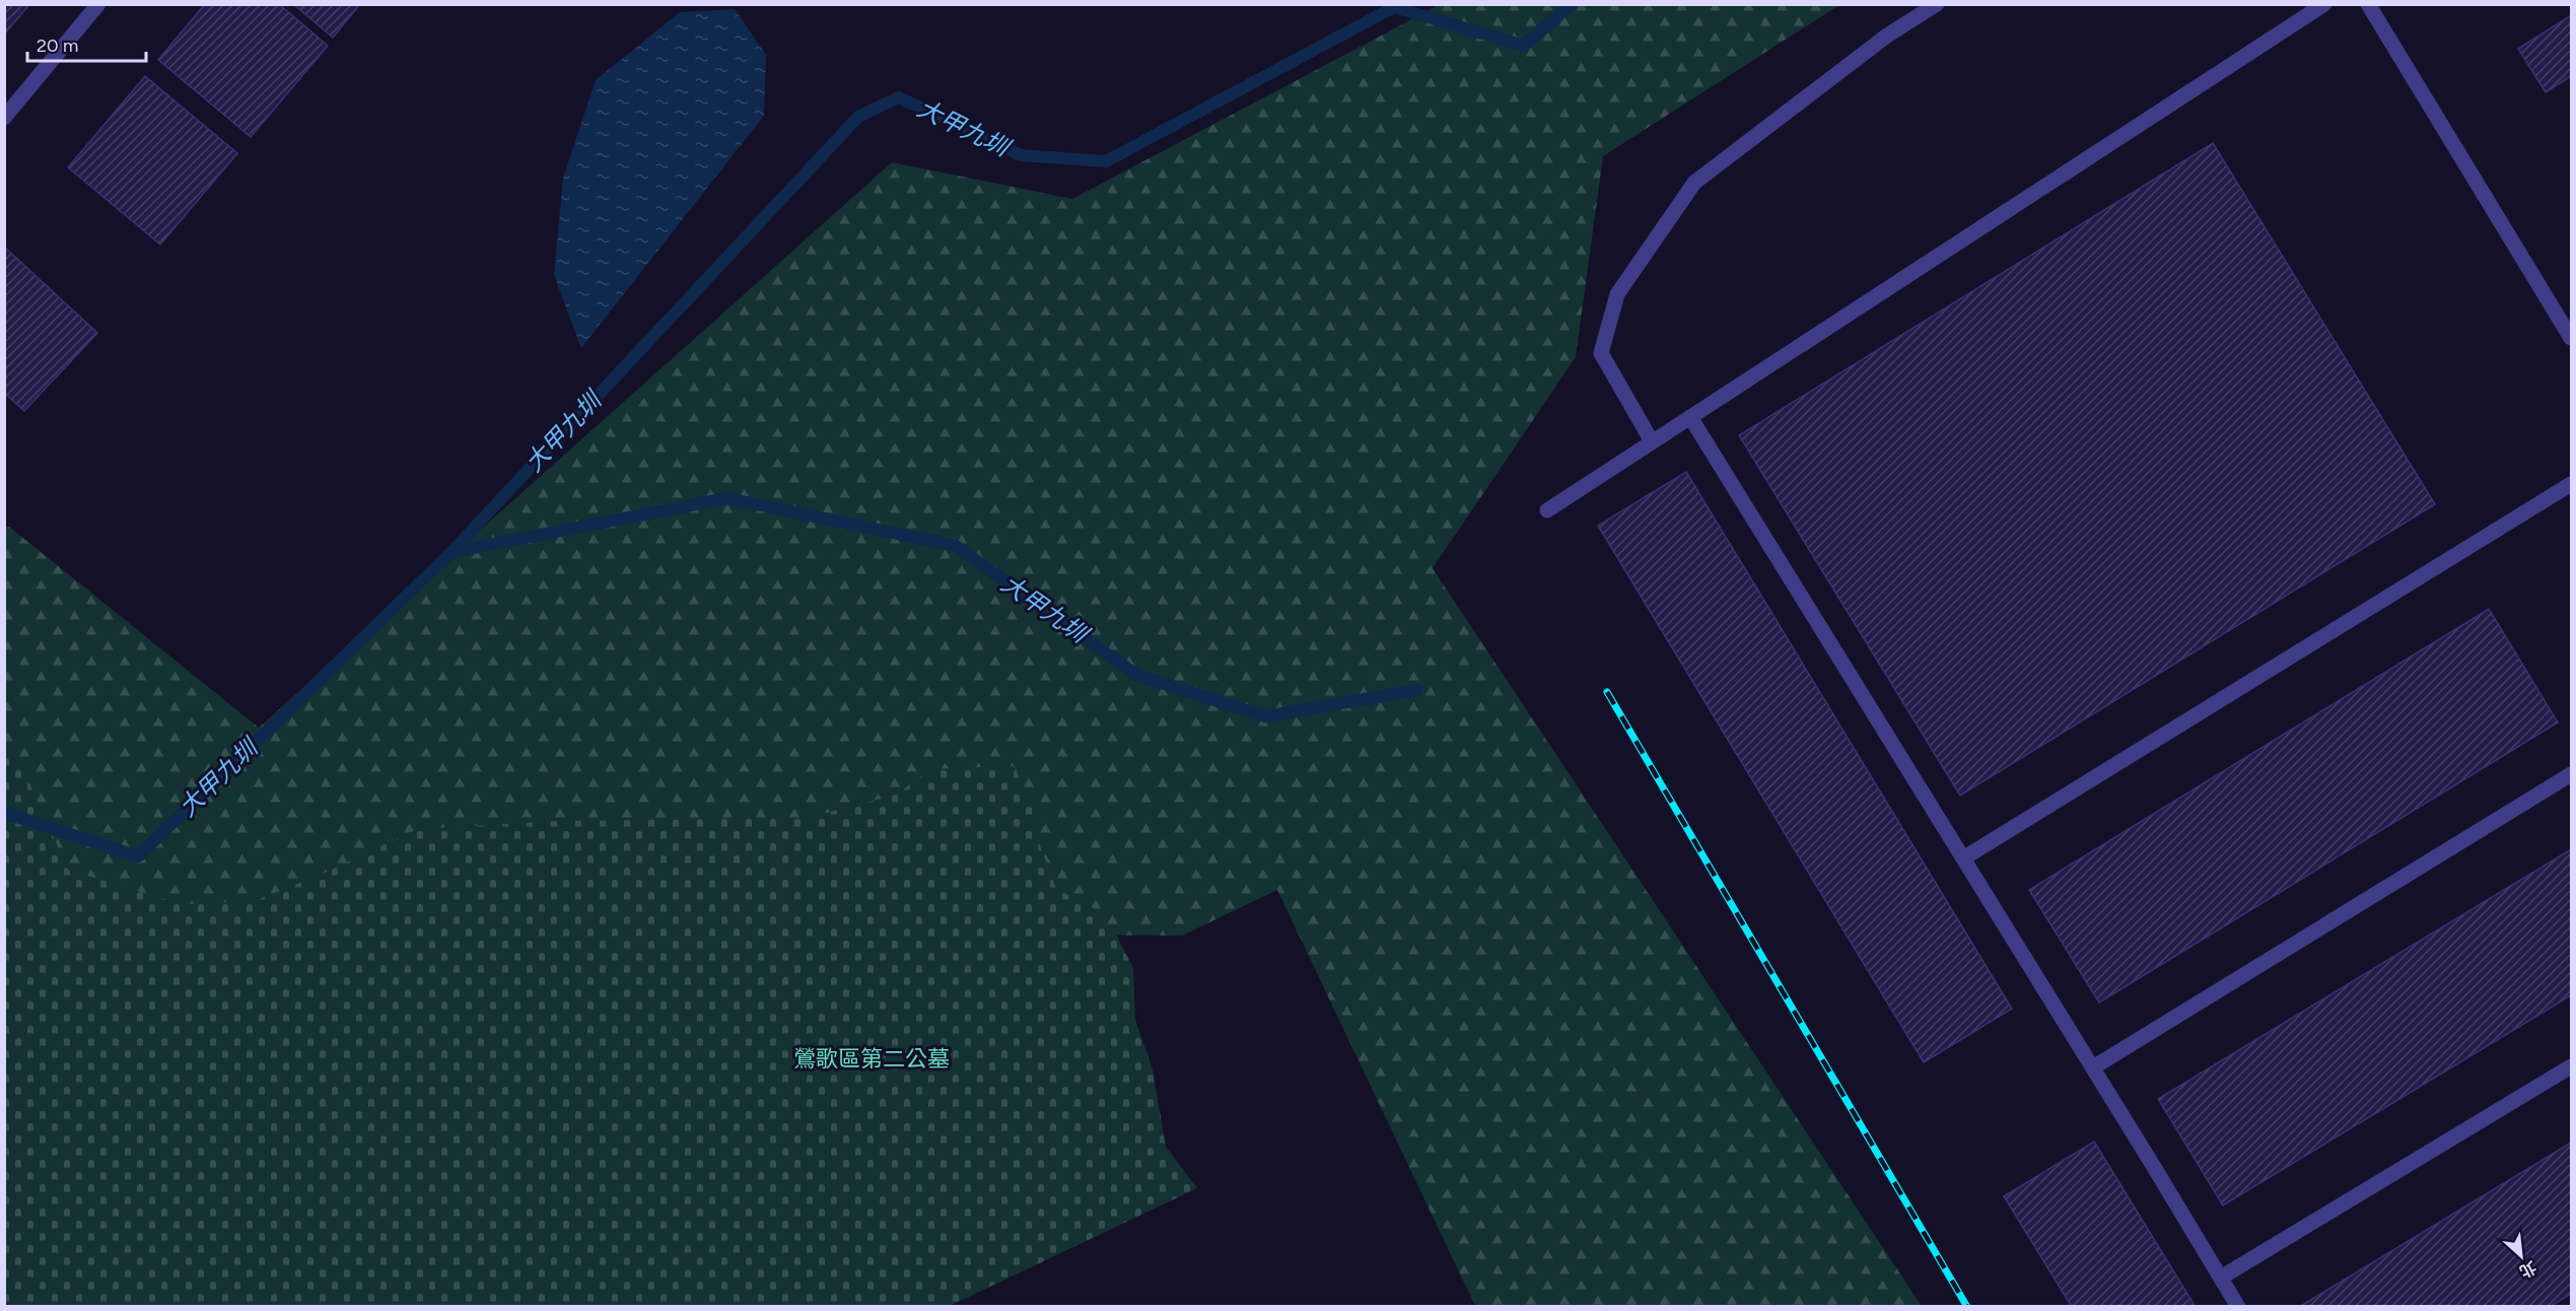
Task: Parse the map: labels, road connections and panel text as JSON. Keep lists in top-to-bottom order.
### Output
{
  "water": ["大甲九圳"],
  "parks": ["鶯歌區第二公墓"],
  "scale_bar": "20 m",
  "north": "bottom right"
}
